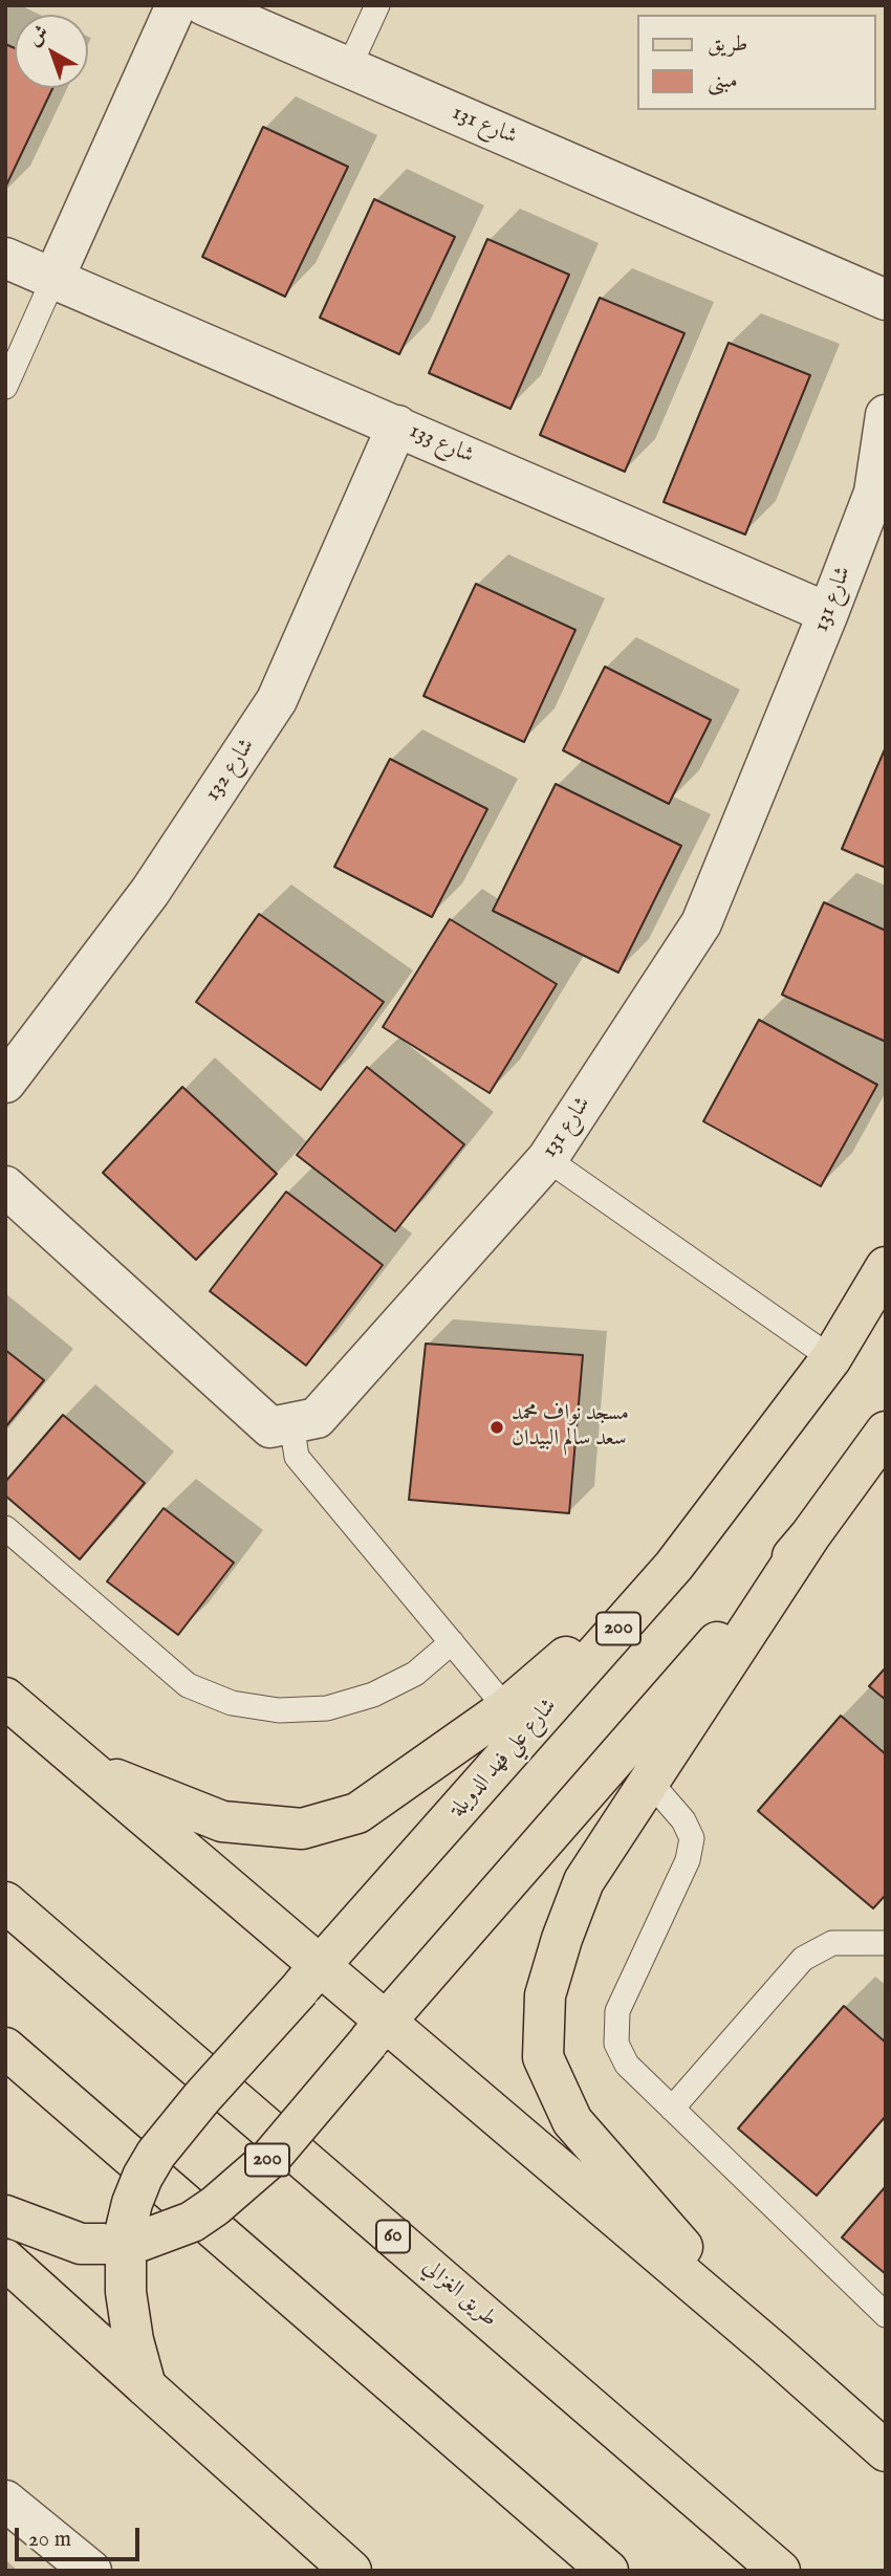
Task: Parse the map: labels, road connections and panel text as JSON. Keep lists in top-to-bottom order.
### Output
{
  "streets": {
    "main road": [
      "200",
      "شارع علي فهد الدويلة",
      "60",
      "طريق الغزالي"
    ],
    "street": ["شارع 131", "شارع 133", "شارع 132"]
  },
  "crossings": [
    ["شارع 131", "شارع 133"],
    ["شارع 133", "شارع 132"],
    ["200", "شارع علي فهد الدويلة"]
  ],
  "places": ["مسجد نواف محمد سعد سالم البيدان"],
  "legend": ["طريق", "مبنى"],
  "scale_bar": "20 m",
  "north": "top left"
}
